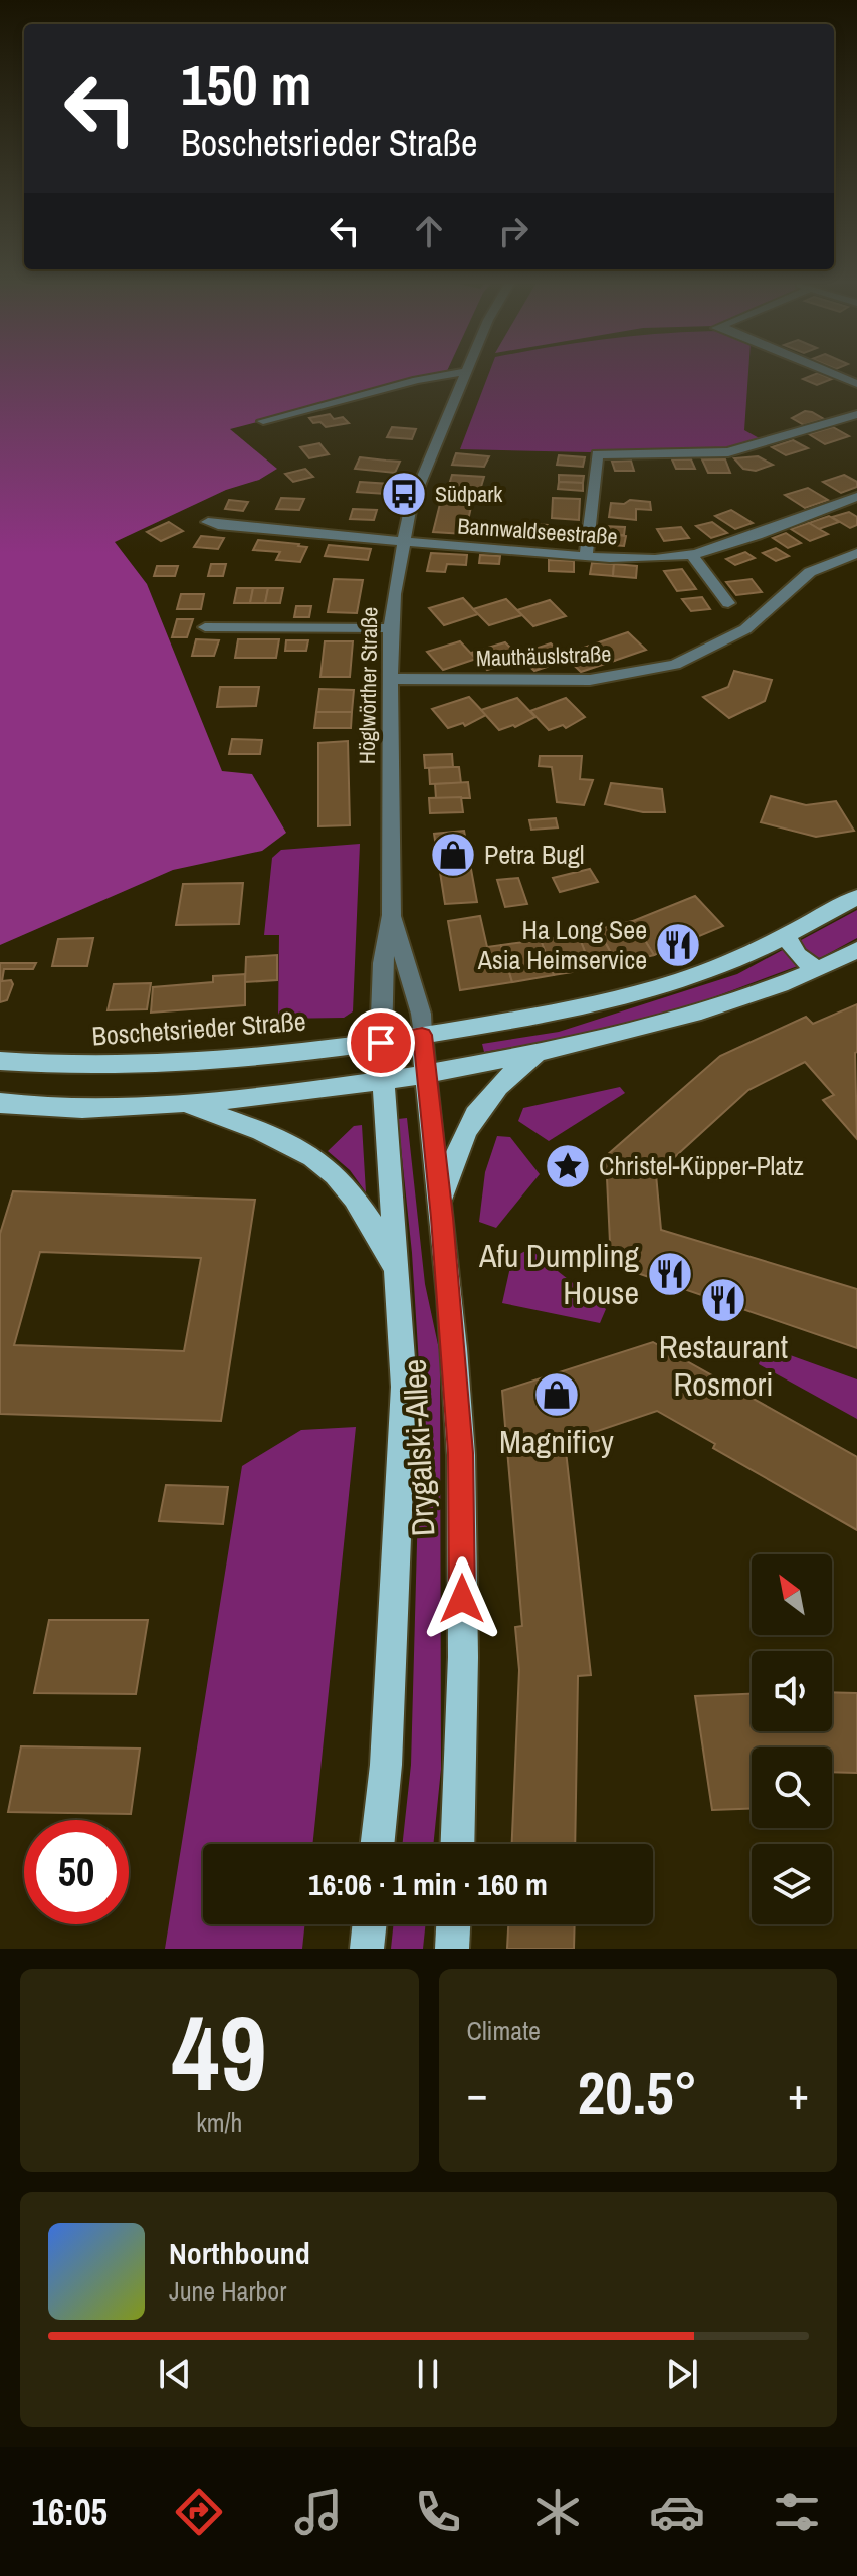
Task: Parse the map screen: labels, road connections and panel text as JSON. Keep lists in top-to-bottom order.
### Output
{
  "streets": {
    "main road": ["Höglwörther Straße", "Boschetsrieder Straße", "Drygalski-Allee"],
    "street": ["Bannwaldseestraße", "Mauthäuslstraße"]
  },
  "crossings": [
    ["Bannwaldseestraße", "Höglwörther Straße"],
    ["Mauthäuslstraße", "Höglwörther Straße"],
    ["Höglwörther Straße", "Boschetsrieder Straße"],
    ["Höglwörther Straße", "Drygalski-Allee"],
    ["Boschetsrieder Straße", "Drygalski-Allee"]
  ],
  "places": {
    "bus stop": ["Südpark"],
    "shop": ["Petra Bugl", "Magnificy"],
    "restaurant": ["Ha Long See Asia Heimservice", "Afu Dumpling House", "Restaurant Rosmori"],
    "place": ["Christel-Küpper-Platz"]
  },
  "north": "top left",
  "page": {
    "turn": ["150 m", "Boschetsrieder Straße"],
    "limit": "50",
    "trip": "16:06 · 1 min · 160 m",
    "tile": [
      ["49", "km/h"],
      "Climate"
    ],
    "heat": ["−", "20.5°", "+"],
    "song": ["Northbound", "June Harbor"],
    "tabs": "16:05"
  }
}
